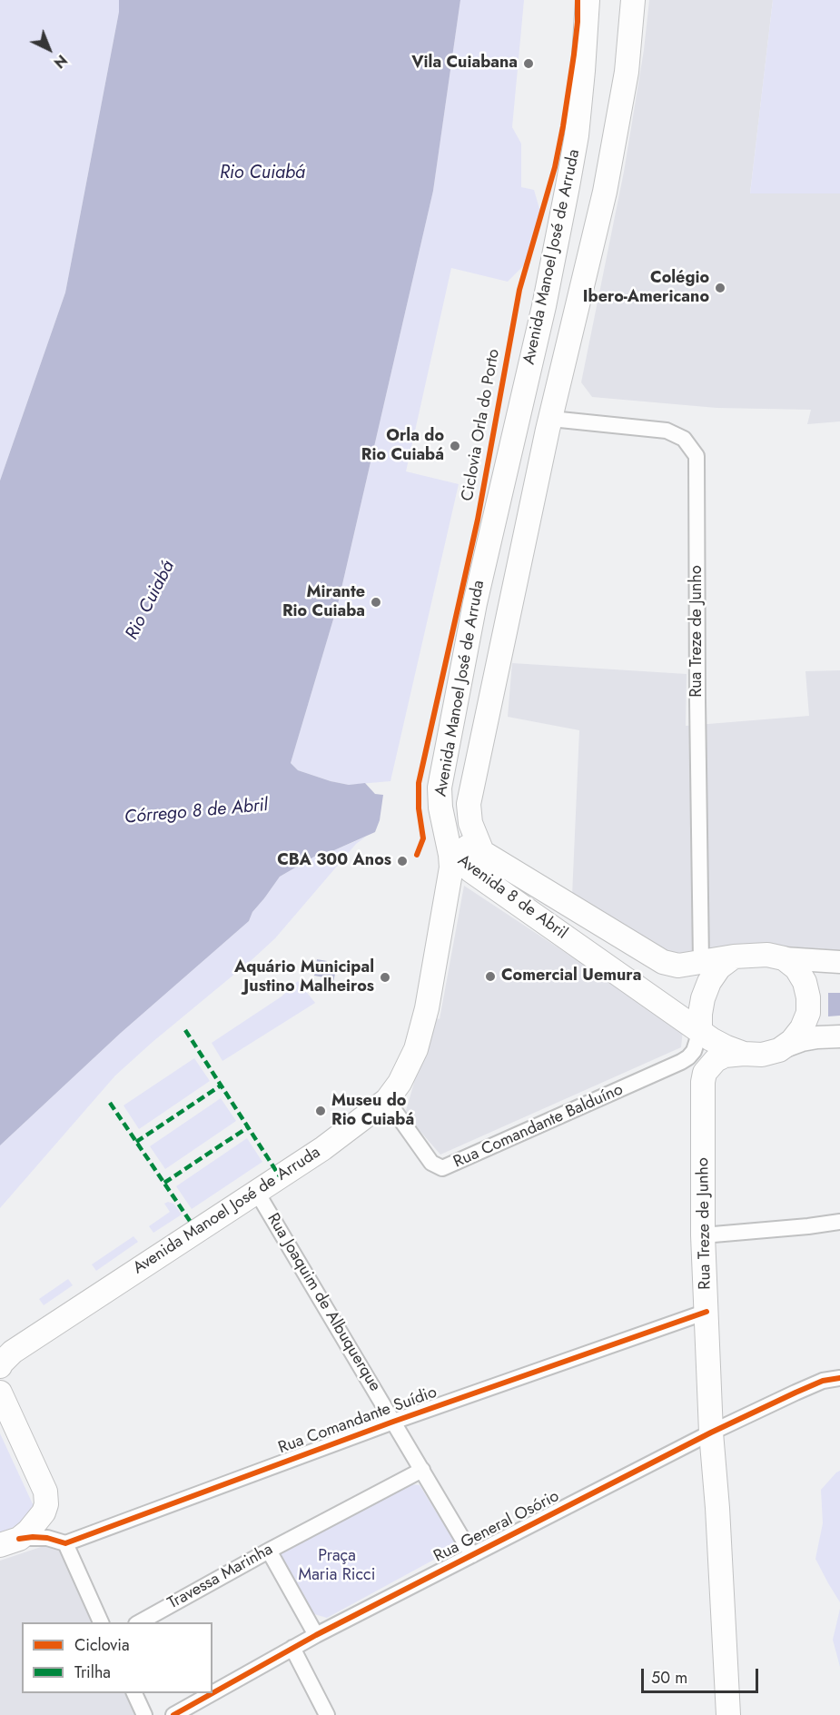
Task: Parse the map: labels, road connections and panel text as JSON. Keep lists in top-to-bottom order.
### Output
{
  "streets": {
    "main road": ["Avenida Manoel José de Arruda", "Rua Treze de Junho", "Avenida 8 de Abril"],
    "street": [
      "Rua Comandante Balduíno",
      "Rua Joaquim de Albuquerque",
      "Rua Comandante Suídio",
      "Rua General Osório",
      "Travessa Marinha"
    ],
    "cycle path": ["Ciclovia Orla do Porto"]
  },
  "crossings": [
    ["Avenida Manoel José de Arruda", "Rua Treze de Junho"],
    ["Avenida Manoel José de Arruda", "Avenida 8 de Abril"],
    ["Avenida Manoel José de Arruda", "Rua Comandante Balduíno"],
    ["Avenida Manoel José de Arruda", "Rua Joaquim de Albuquerque"],
    ["Rua Treze de Junho", "Avenida 8 de Abril"],
    ["Rua Treze de Junho", "Rua Comandante Balduíno"],
    ["Rua Treze de Junho", "Rua Comandante Suídio"],
    ["Rua Treze de Junho", "Rua General Osório"],
    ["Avenida 8 de Abril", "Rua Comandante Balduíno"],
    ["Rua Joaquim de Albuquerque", "Rua Comandante Suídio"],
    ["Rua Joaquim de Albuquerque", "Rua General Osório"],
    ["Rua Joaquim de Albuquerque", "Travessa Marinha"]
  ],
  "water": ["Rio Cuiabá", "Córrego 8 de Abril"],
  "parks": ["Praça Maria Ricci"],
  "places": [
    "Vila Cuiabana",
    "Colégio Ibero-Americano",
    "Orla do Rio Cuiabá",
    "Mirante Rio Cuiaba",
    "CBA 300 Anos",
    "Comercial Uemura",
    "Aquário Municipal Justino Malheiros",
    "Museu do Rio Cuiabá"
  ],
  "legend": ["Ciclovia", "Trilha"],
  "scale_bar": "50 m",
  "north": "bottom right"
}
